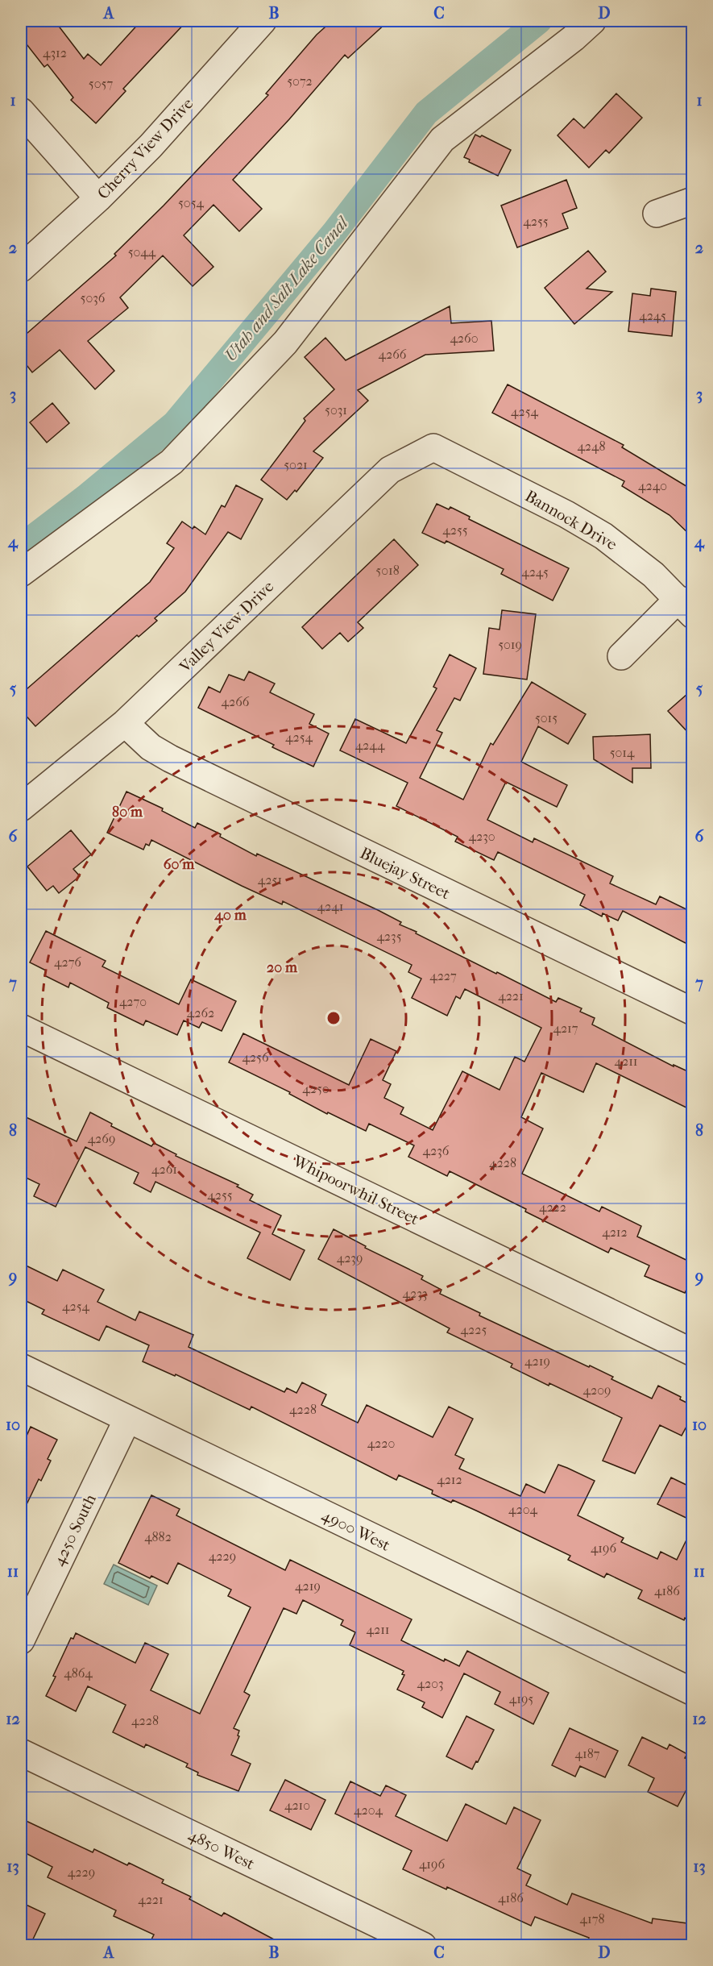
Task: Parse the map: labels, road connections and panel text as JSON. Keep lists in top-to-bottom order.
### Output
{
  "streets": {
    "street": [
      "Cherry View Drive",
      "Bannock Drive",
      "Valley View Drive",
      "Bluejay Street",
      "Whipoorwhil Street",
      "4250 South",
      "4900 West",
      "4850 West"
    ]
  },
  "crossings": [
    ["Bannock Drive", "Valley View Drive"],
    ["Valley View Drive", "Bluejay Street"],
    ["4250 South", "4900 West"]
  ],
  "water": ["Utah and Salt Lake Canal"],
  "house_numbers": [
    "4312",
    "5072",
    "5057",
    "5054",
    "4255",
    "5044",
    "5036",
    "4245",
    "4260",
    "4266",
    "5031",
    "4254",
    "4248",
    "5021",
    "4240",
    "4255",
    "5018",
    "4245",
    "5019",
    "4266",
    "5015",
    "4254",
    "4244",
    "5014",
    "4230",
    "4251",
    "4241",
    "4235",
    "4276",
    "4227",
    "4221",
    "4270",
    "4262",
    "4217",
    "4256",
    "4211",
    "4250",
    "4269",
    "4236",
    "4228",
    "4261",
    "4255",
    "4222",
    "4212",
    "4239",
    "4233",
    "4254",
    "4225",
    "4219",
    "4209",
    "4228",
    "4220",
    "4212",
    "4204",
    "4882",
    "4196",
    "4229",
    "4219",
    "4186",
    "4211",
    "4864",
    "4203",
    "4195",
    "4228",
    "4187",
    "4210",
    "4204",
    "4196",
    "4229",
    "4186",
    "4221",
    "4178"
  ],
  "grid": {
    "columns": [
      "A",
      "B",
      "C",
      "D"
    ],
    "rows": [
      "1",
      "2",
      "3",
      "4",
      "5",
      "6",
      "7",
      "8",
      "9",
      "10",
      "11",
      "12",
      "13"
    ]
  },
  "rings": [
    "80 m",
    "60 m",
    "40 m",
    "20 m"
  ]
}
